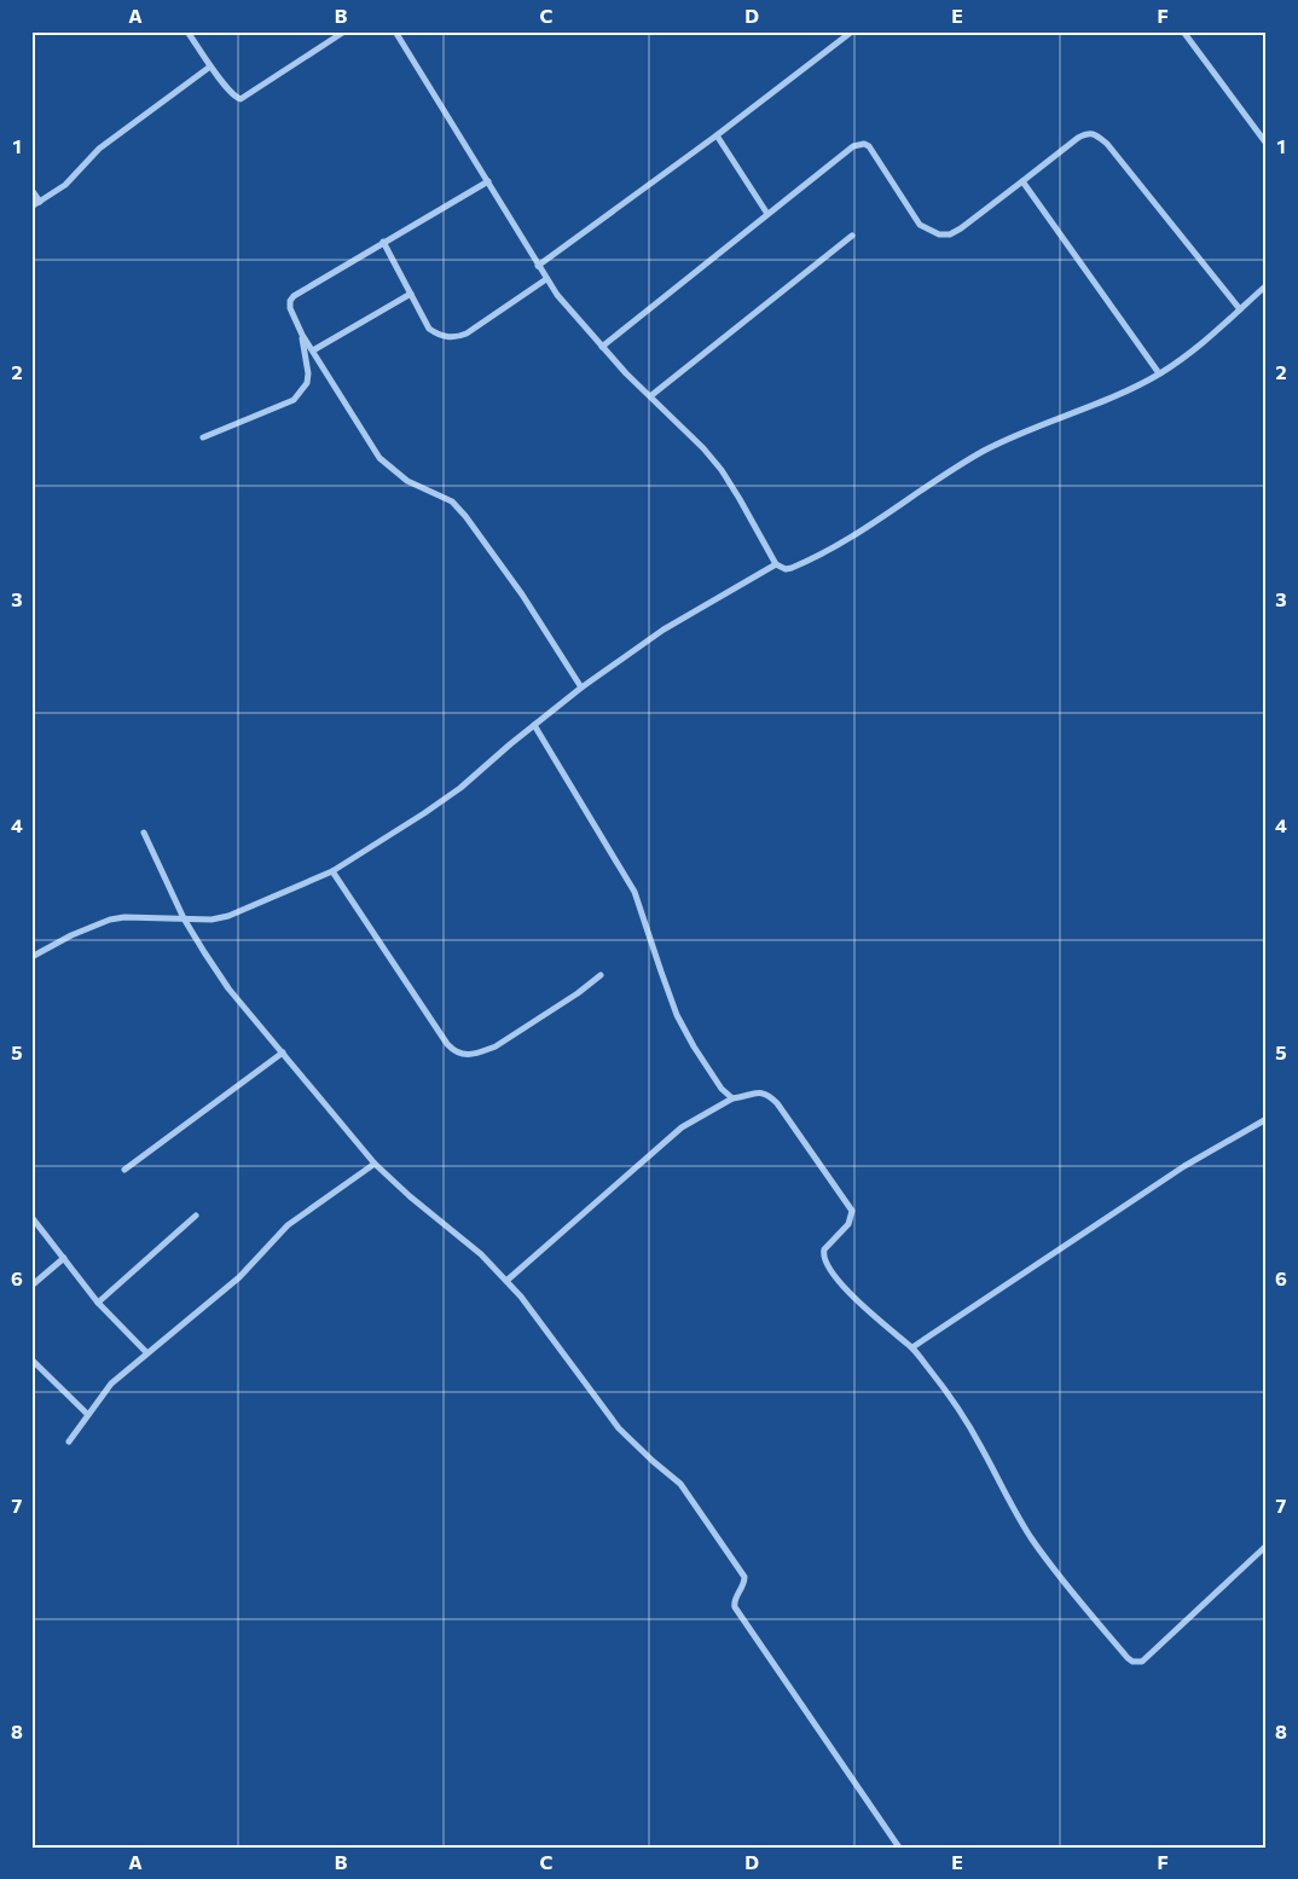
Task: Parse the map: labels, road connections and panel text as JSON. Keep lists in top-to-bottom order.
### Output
{
  "grid": {
    "columns": [
      "A",
      "B",
      "C",
      "D",
      "E",
      "F"
    ],
    "rows": [
      "1",
      "2",
      "3",
      "4",
      "5",
      "6",
      "7",
      "8"
    ]
  }
}
